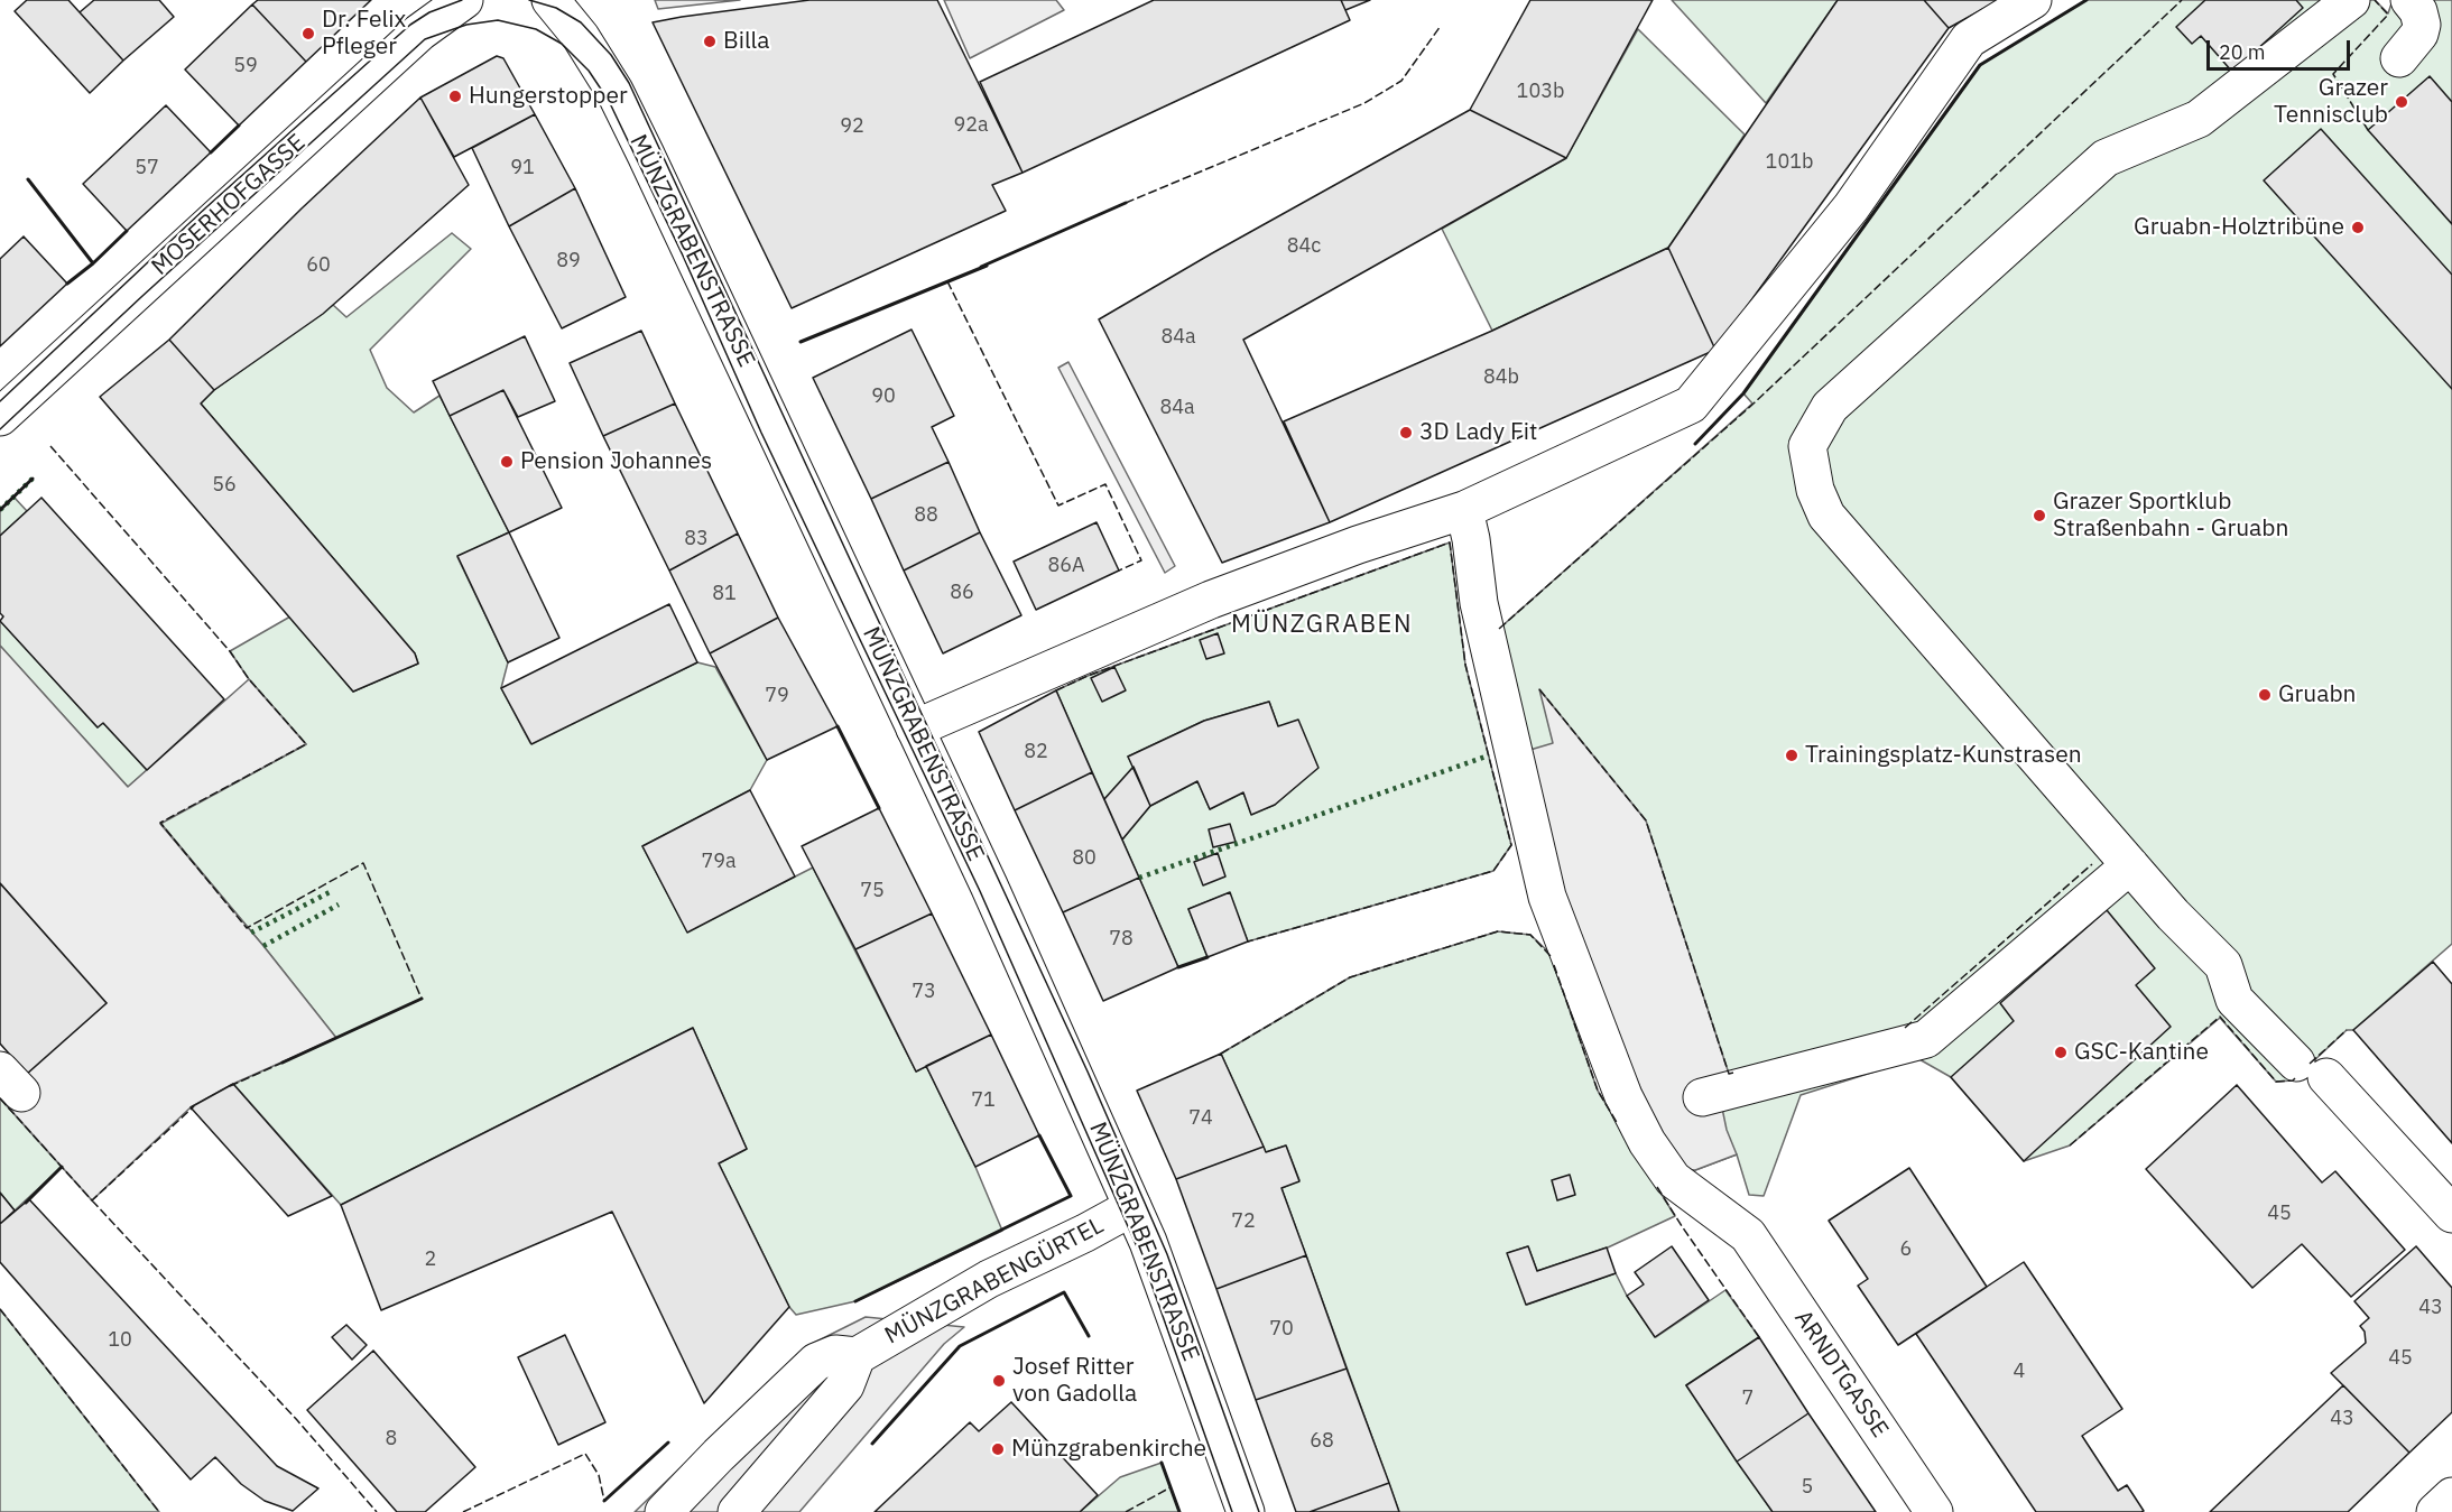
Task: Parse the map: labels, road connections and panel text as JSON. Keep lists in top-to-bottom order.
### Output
{
  "streets": {
    "street": [
      "MOSERHOFGASSE",
      "MÜNZGRABENSTRASSE",
      "MÜNZGRABENGÜRTEL",
      "ARNDTGASSE"
    ]
  },
  "crossings": [
    ["MÜNZGRABENSTRASSE", "MÜNZGRABENGÜRTEL"]
  ],
  "districts": ["MÜNZGRABEN"],
  "places": [
    "Dr. Felix Pfleger",
    "Billa",
    "Hungerstopper",
    "Grazer Tennisclub",
    "Gruabn-Holztribüne",
    "3D Lady Fit",
    "Pension Johannes",
    "Grazer Sportklub Straßenbahn - Gruabn",
    "Gruabn",
    "Trainingsplatz-Kunstrasen",
    "GSC-Kantine",
    "Josef Ritter von Gadolla",
    "Münzgrabenkirche"
  ],
  "house_numbers": [
    "59",
    "103b",
    "92a",
    "92",
    "101b",
    "57",
    "91",
    "84c",
    "89",
    "60",
    "84a",
    "84b",
    "90",
    "84a",
    "56",
    "88",
    "83",
    "86A",
    "86",
    "81",
    "79",
    "82",
    "80",
    "79a",
    "75",
    "78",
    "73",
    "71",
    "74",
    "45",
    "72",
    "6",
    "2",
    "43",
    "70",
    "10",
    "45",
    "4",
    "7",
    "43",
    "8",
    "68",
    "5"
  ],
  "scale_bar": "20 m"
}
